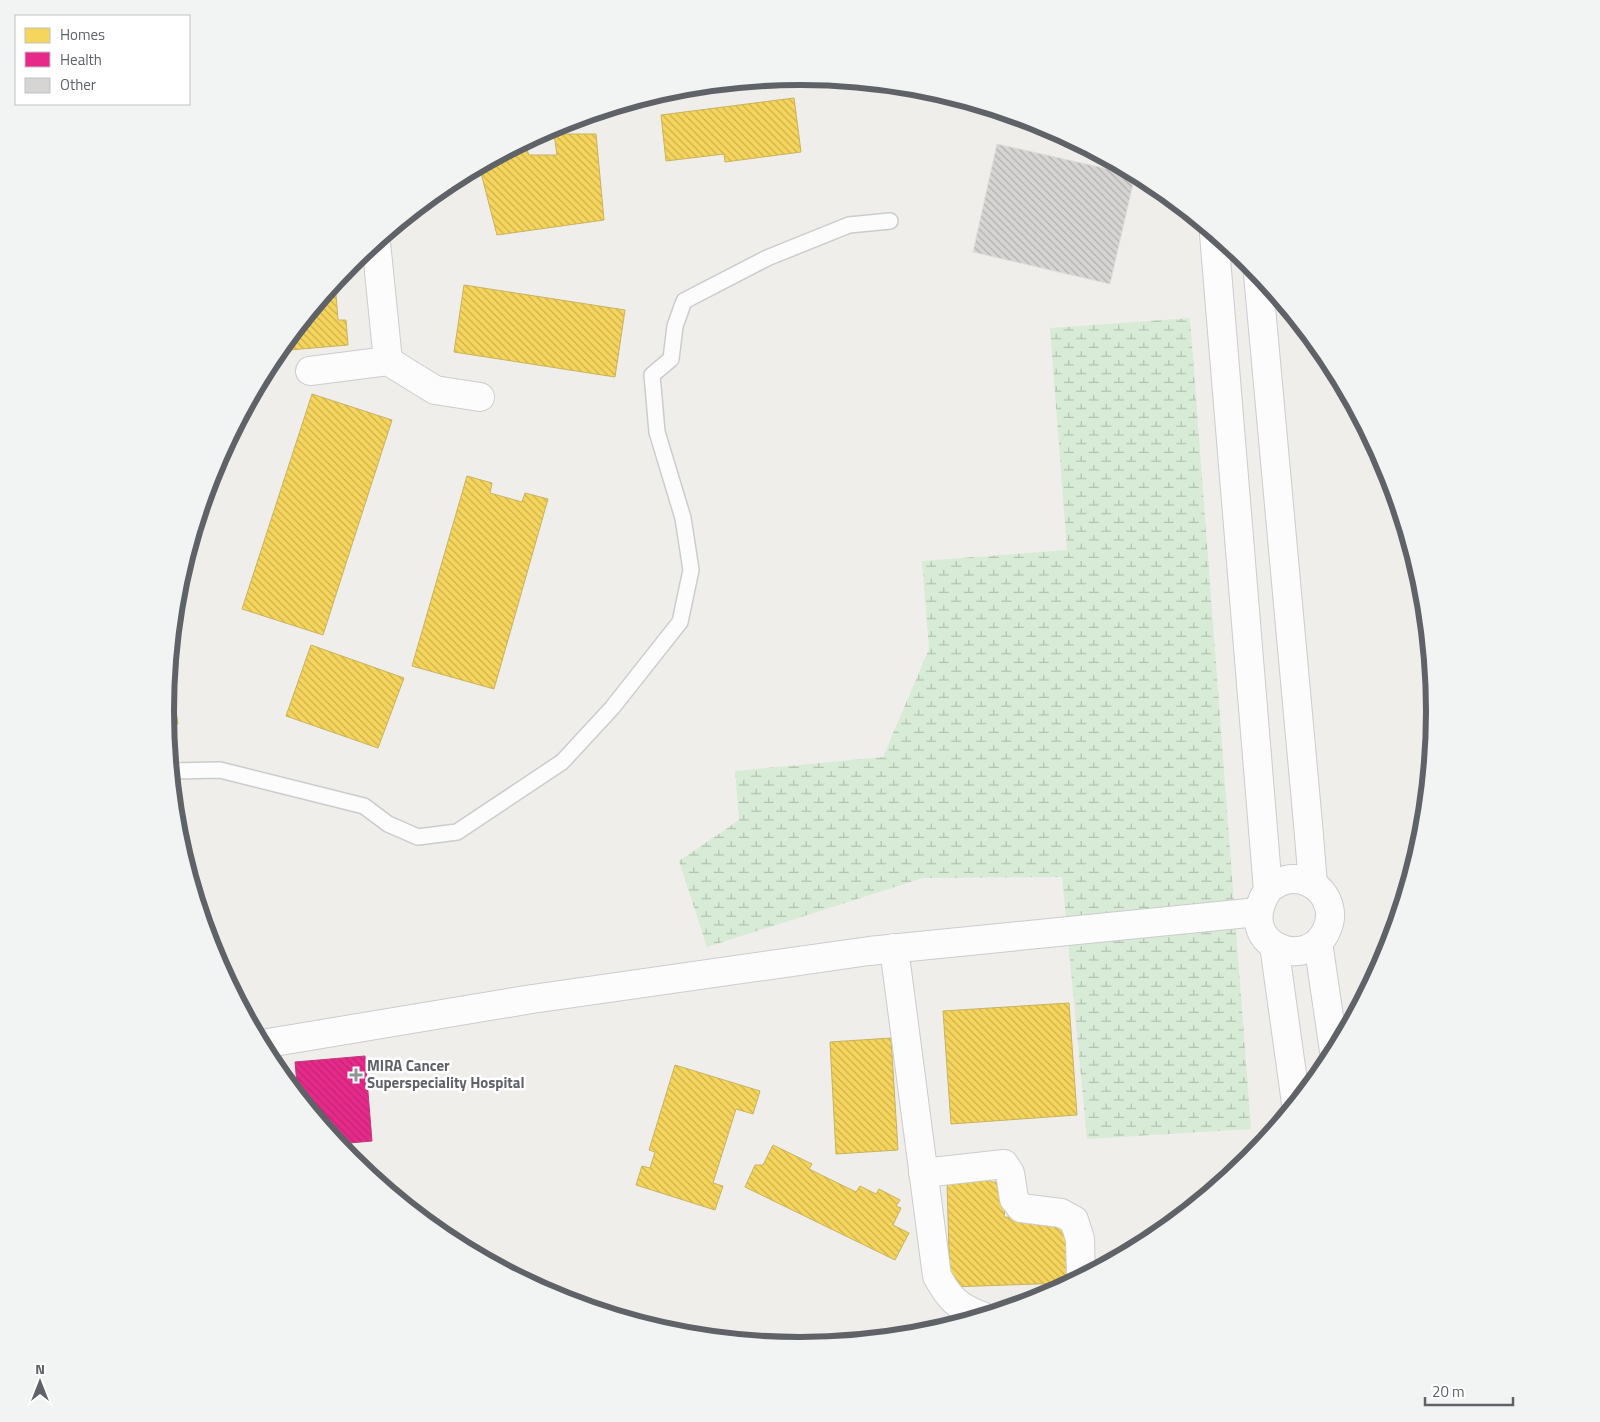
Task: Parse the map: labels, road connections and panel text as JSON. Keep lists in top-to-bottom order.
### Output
{
  "places": {
    "health": ["MIRA Cancer Superspeciality Hospital"]
  },
  "legend": ["Homes", "Health", "Other"],
  "scale_bar": "20 m",
  "north": "top"
}
